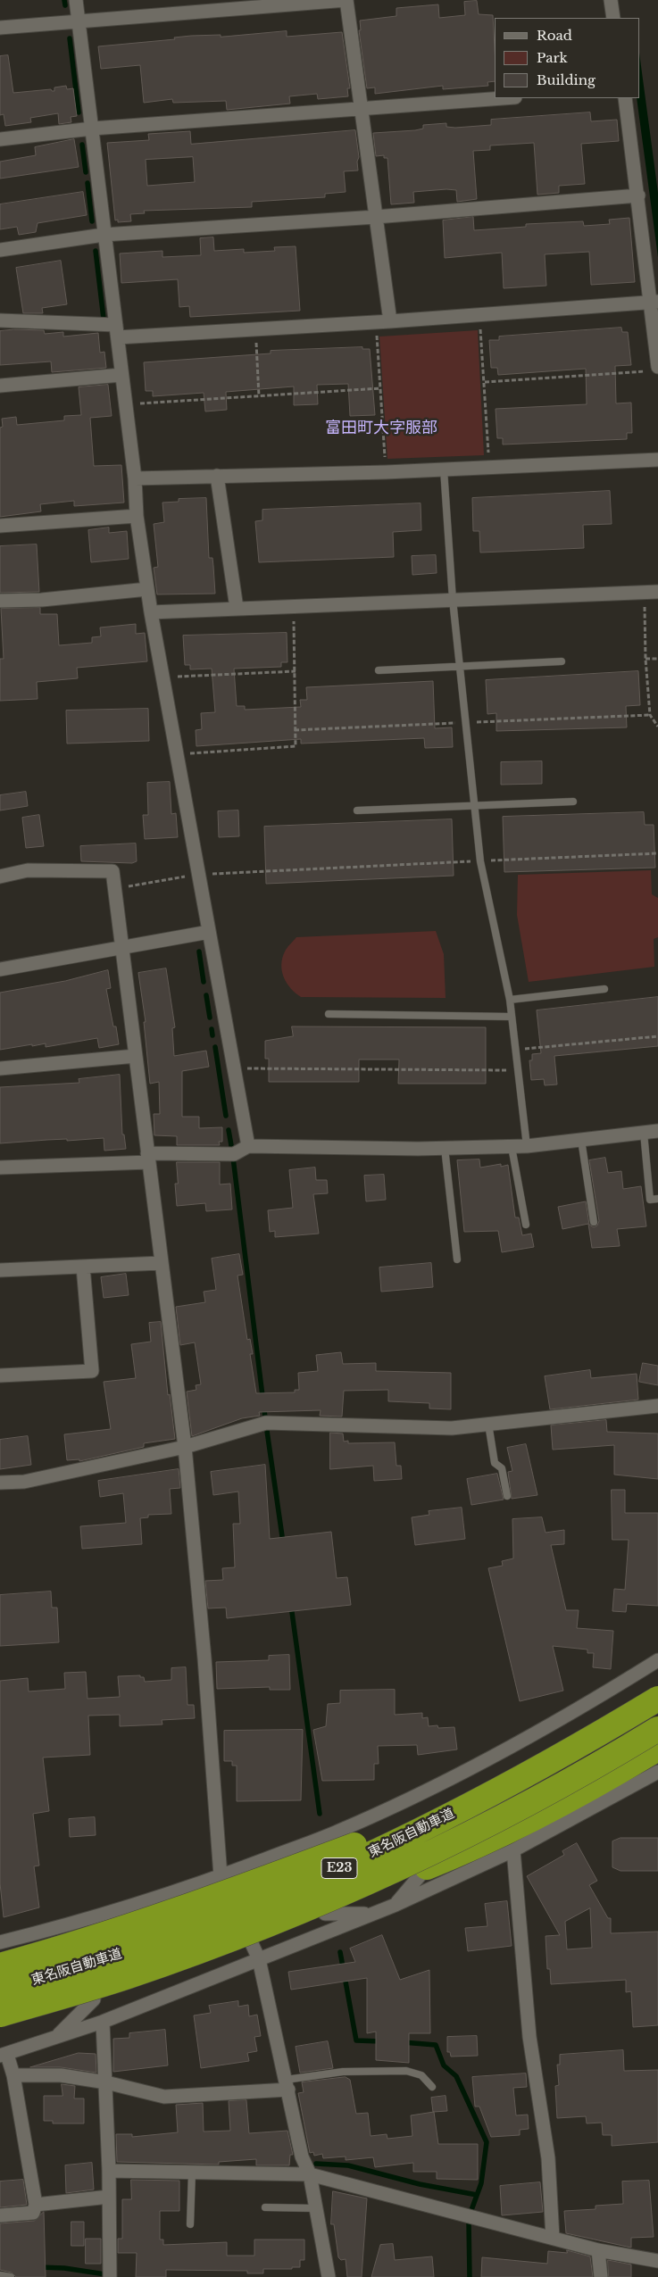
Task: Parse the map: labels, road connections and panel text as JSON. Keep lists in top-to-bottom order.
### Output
{
  "streets": {
    "highway": ["東名阪自動車道", "E23"]
  },
  "districts": ["富田町大字服部"],
  "legend": ["Road", "Park", "Building"]
}
